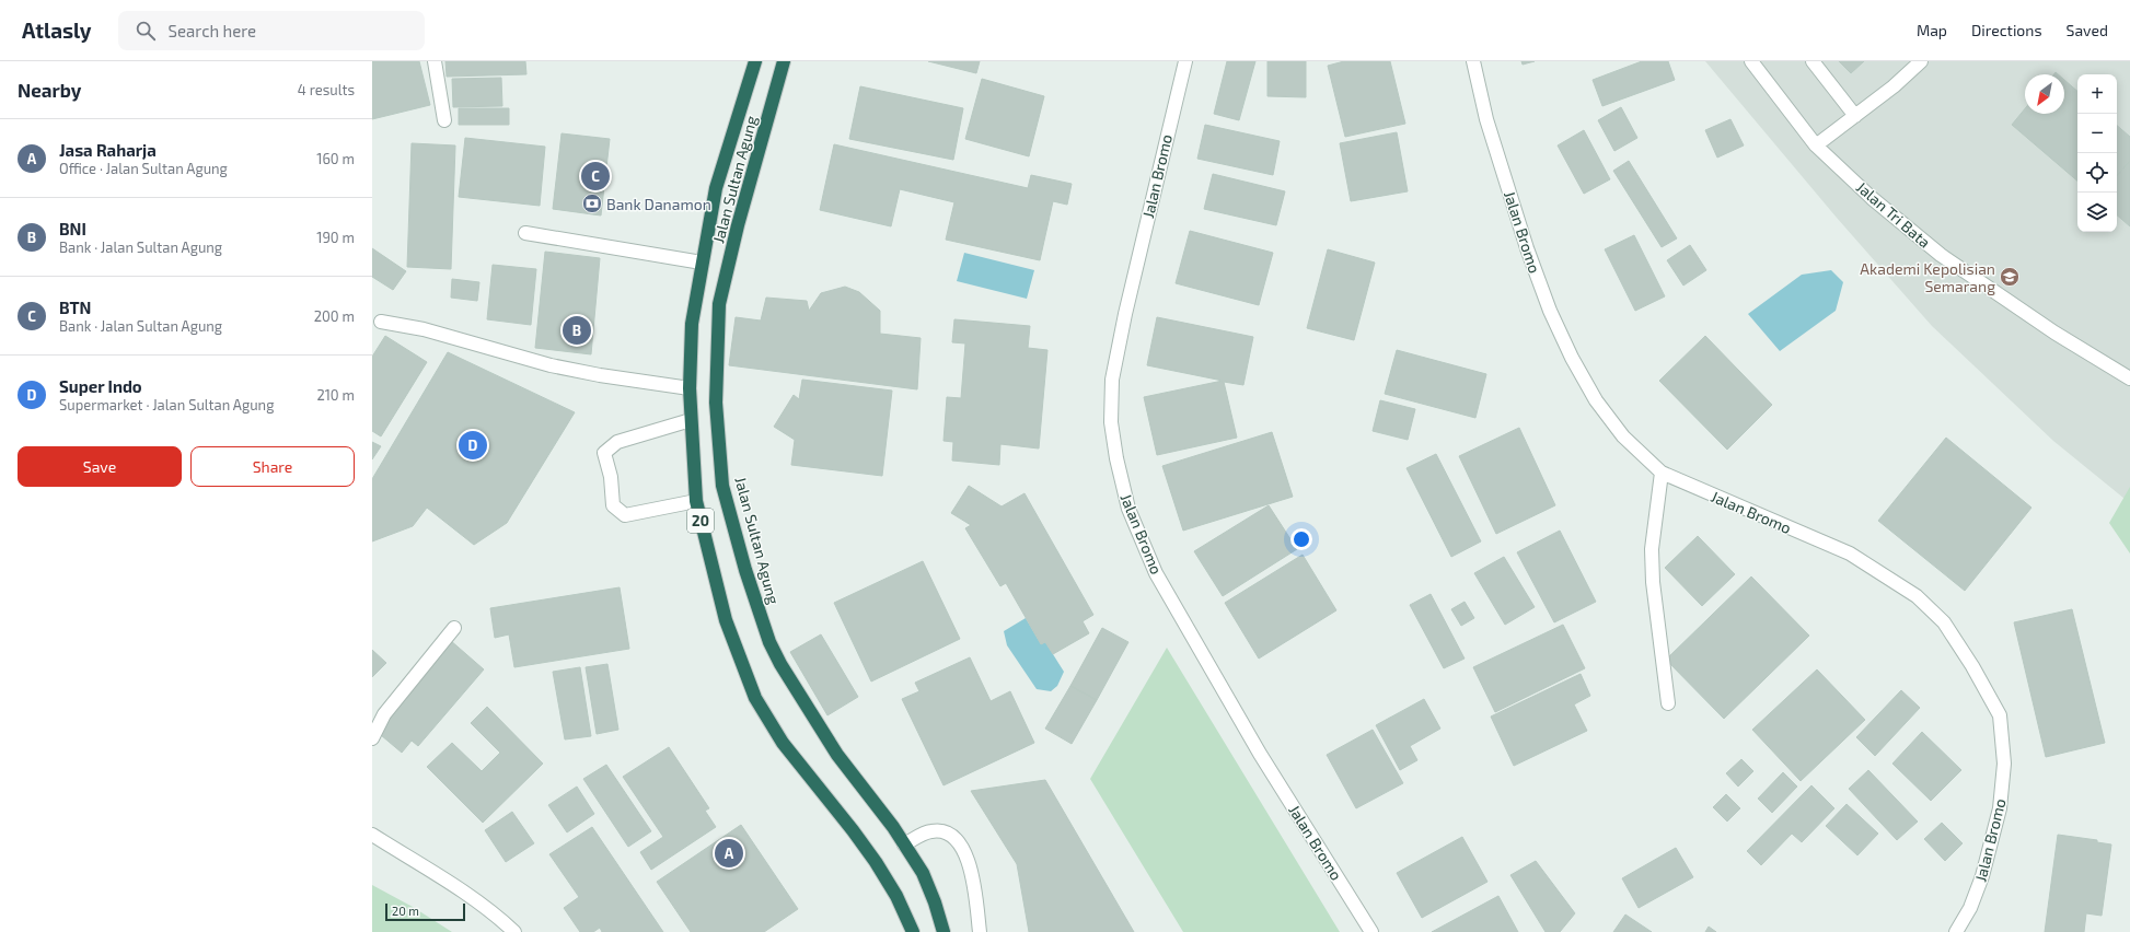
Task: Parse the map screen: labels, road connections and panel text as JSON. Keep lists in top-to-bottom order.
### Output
{
  "streets": {
    "highway": ["Jalan Sultan Agung", "20"],
    "street": ["Jalan Bromo", "Jalan Tri Bata"]
  },
  "places": {
    "bank": ["Bank Danamon"],
    "school or university": ["Akademi Kepolisian Semarang"]
  },
  "scale_bar": "20 m",
  "north": "bottom left",
  "page": {
    "header": "Atlasly",
    "search": "Search here",
    "nav": ["Map", "Directions", "Saved"],
    "heading": ["Nearby", "4 results"],
    "map_buttons": ["+", "−"],
    "list": [
      {
        "mark": "A",
        "name": "Jasa Raharja",
        "note": "Office · Jalan Sultan Agung",
        "value": "160 m"
      },
      {
        "mark": "B",
        "name": "BNI",
        "note": "Bank · Jalan Sultan Agung",
        "value": "190 m"
      },
      {
        "mark": "C",
        "name": "BTN",
        "note": "Bank · Jalan Sultan Agung",
        "value": "200 m"
      },
      {
        "mark": "D",
        "name": "Super Indo",
        "note": "Supermarket · Jalan Sultan Agung",
        "value": "210 m"
      }
    ],
    "pins": [
      "C",
      "B",
      "D",
      "A"
    ],
    "buttons": ["Save", "Share"],
    "scale": "20 m"
  }
}
